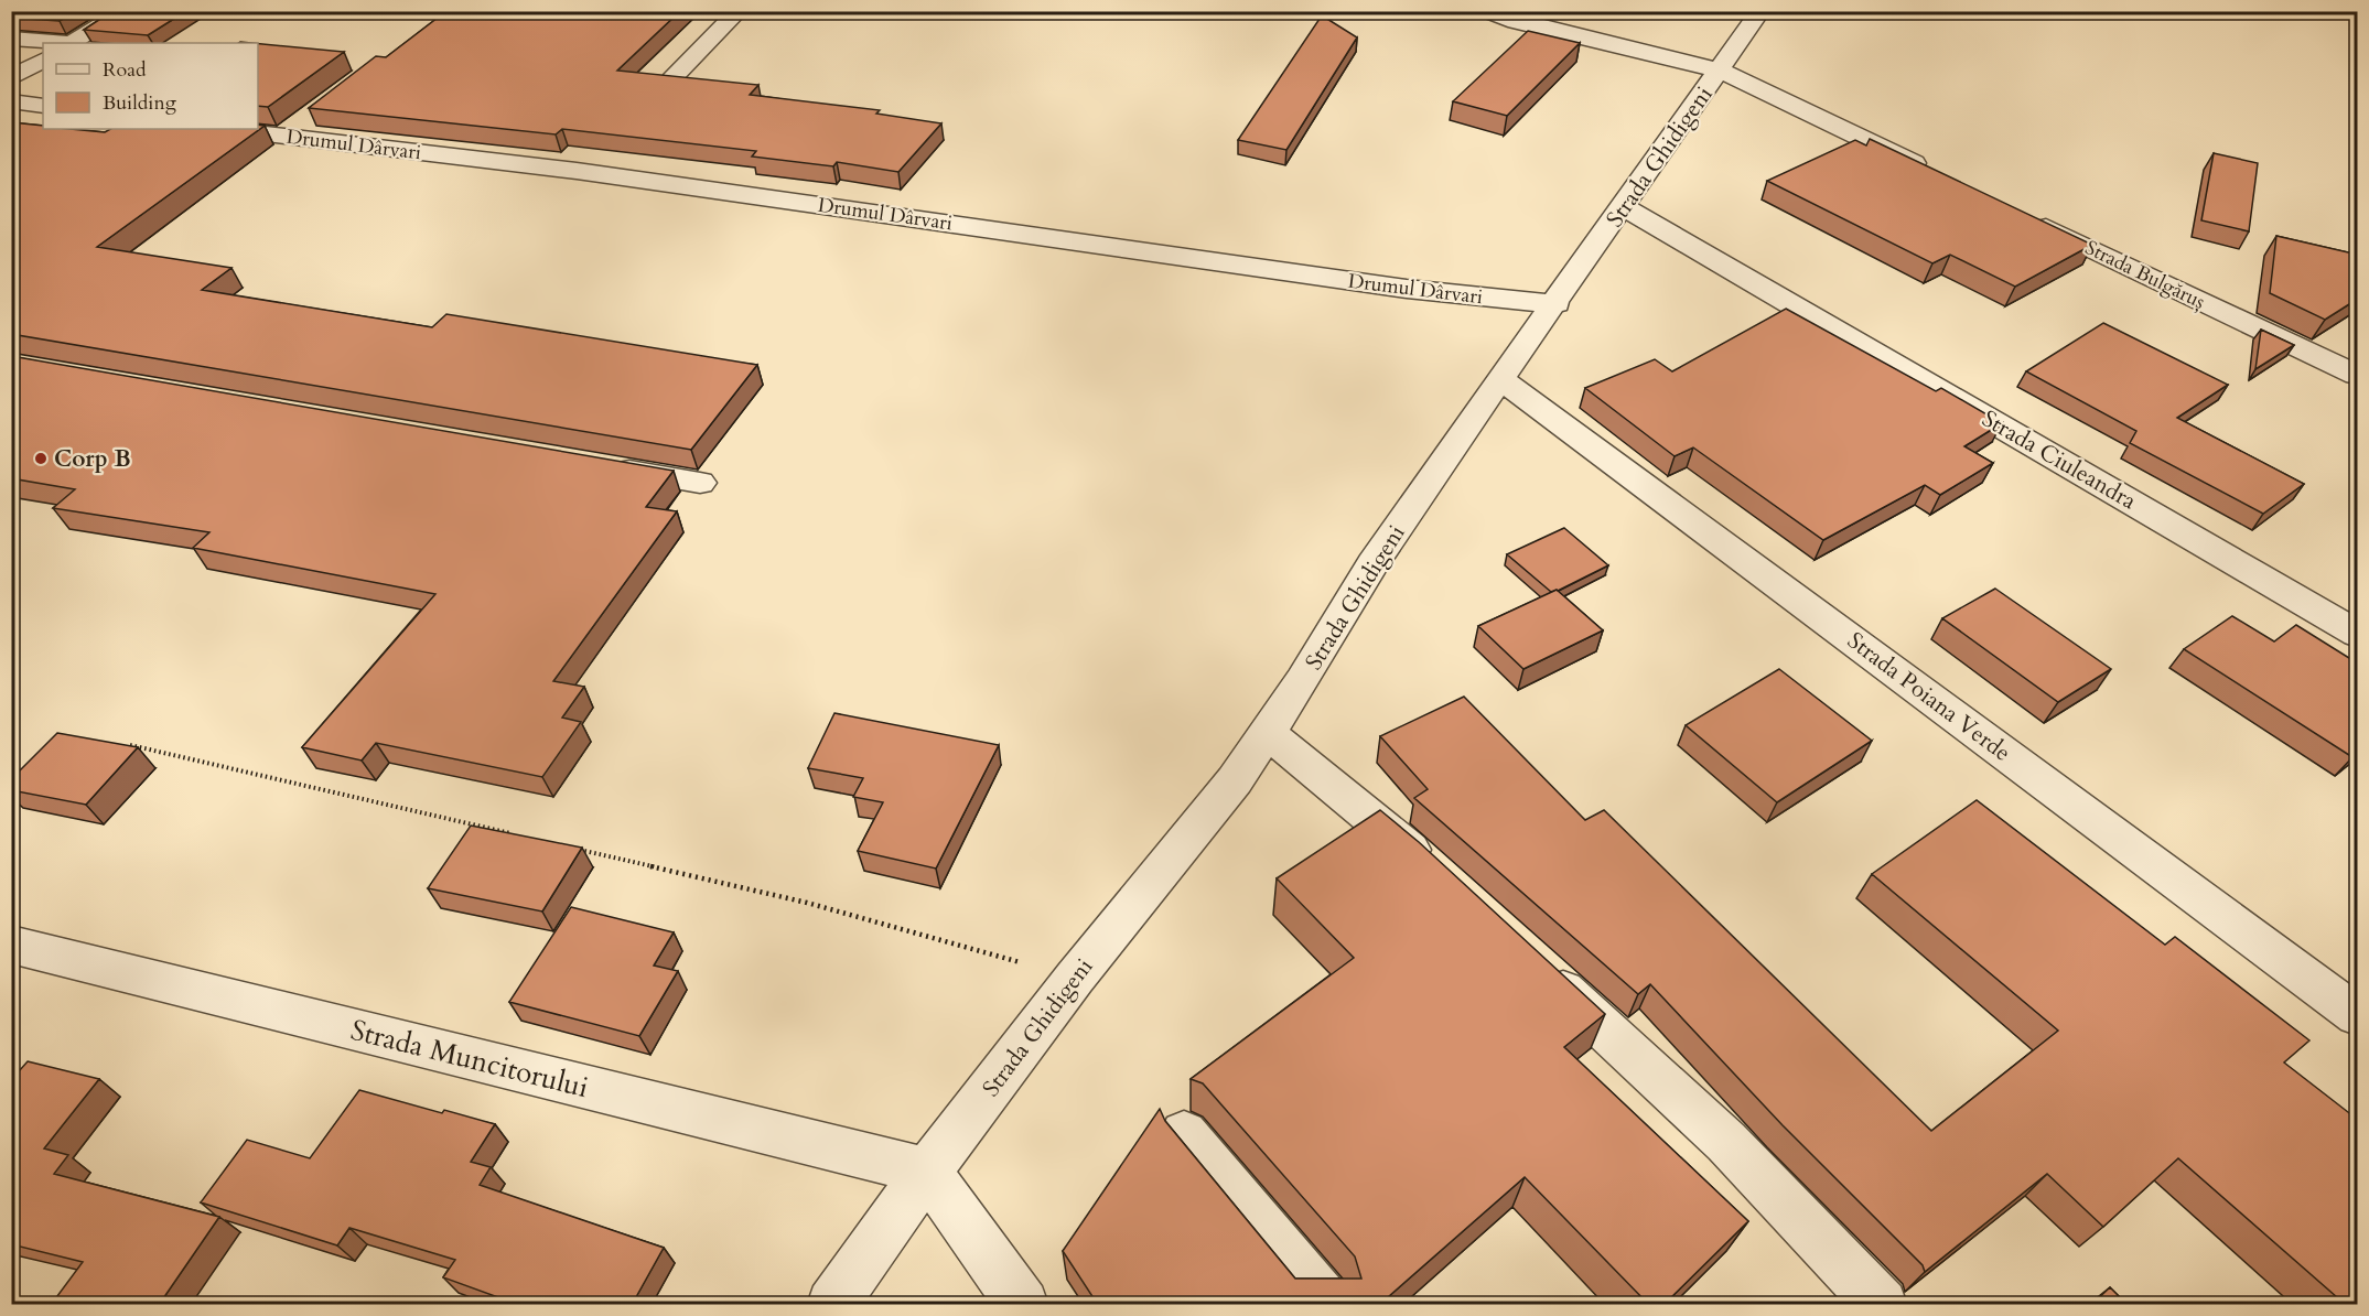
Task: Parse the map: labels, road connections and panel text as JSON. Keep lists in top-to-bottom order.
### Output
{
  "streets": {
    "street": [
      "Drumul Dârvari",
      "Strada Ghidigeni",
      "Strada Bulgăruș",
      "Strada Ciuleandra",
      "Strada Poiana Verde",
      "Strada Muncitorului"
    ]
  },
  "crossings": [
    ["Drumul Dârvari", "Strada Ghidigeni"],
    ["Strada Ghidigeni", "Strada Ciuleandra"],
    ["Strada Ghidigeni", "Strada Poiana Verde"],
    ["Strada Ghidigeni", "Strada Muncitorului"]
  ],
  "places": ["Corp B"],
  "legend": ["Road", "Building"]
}
